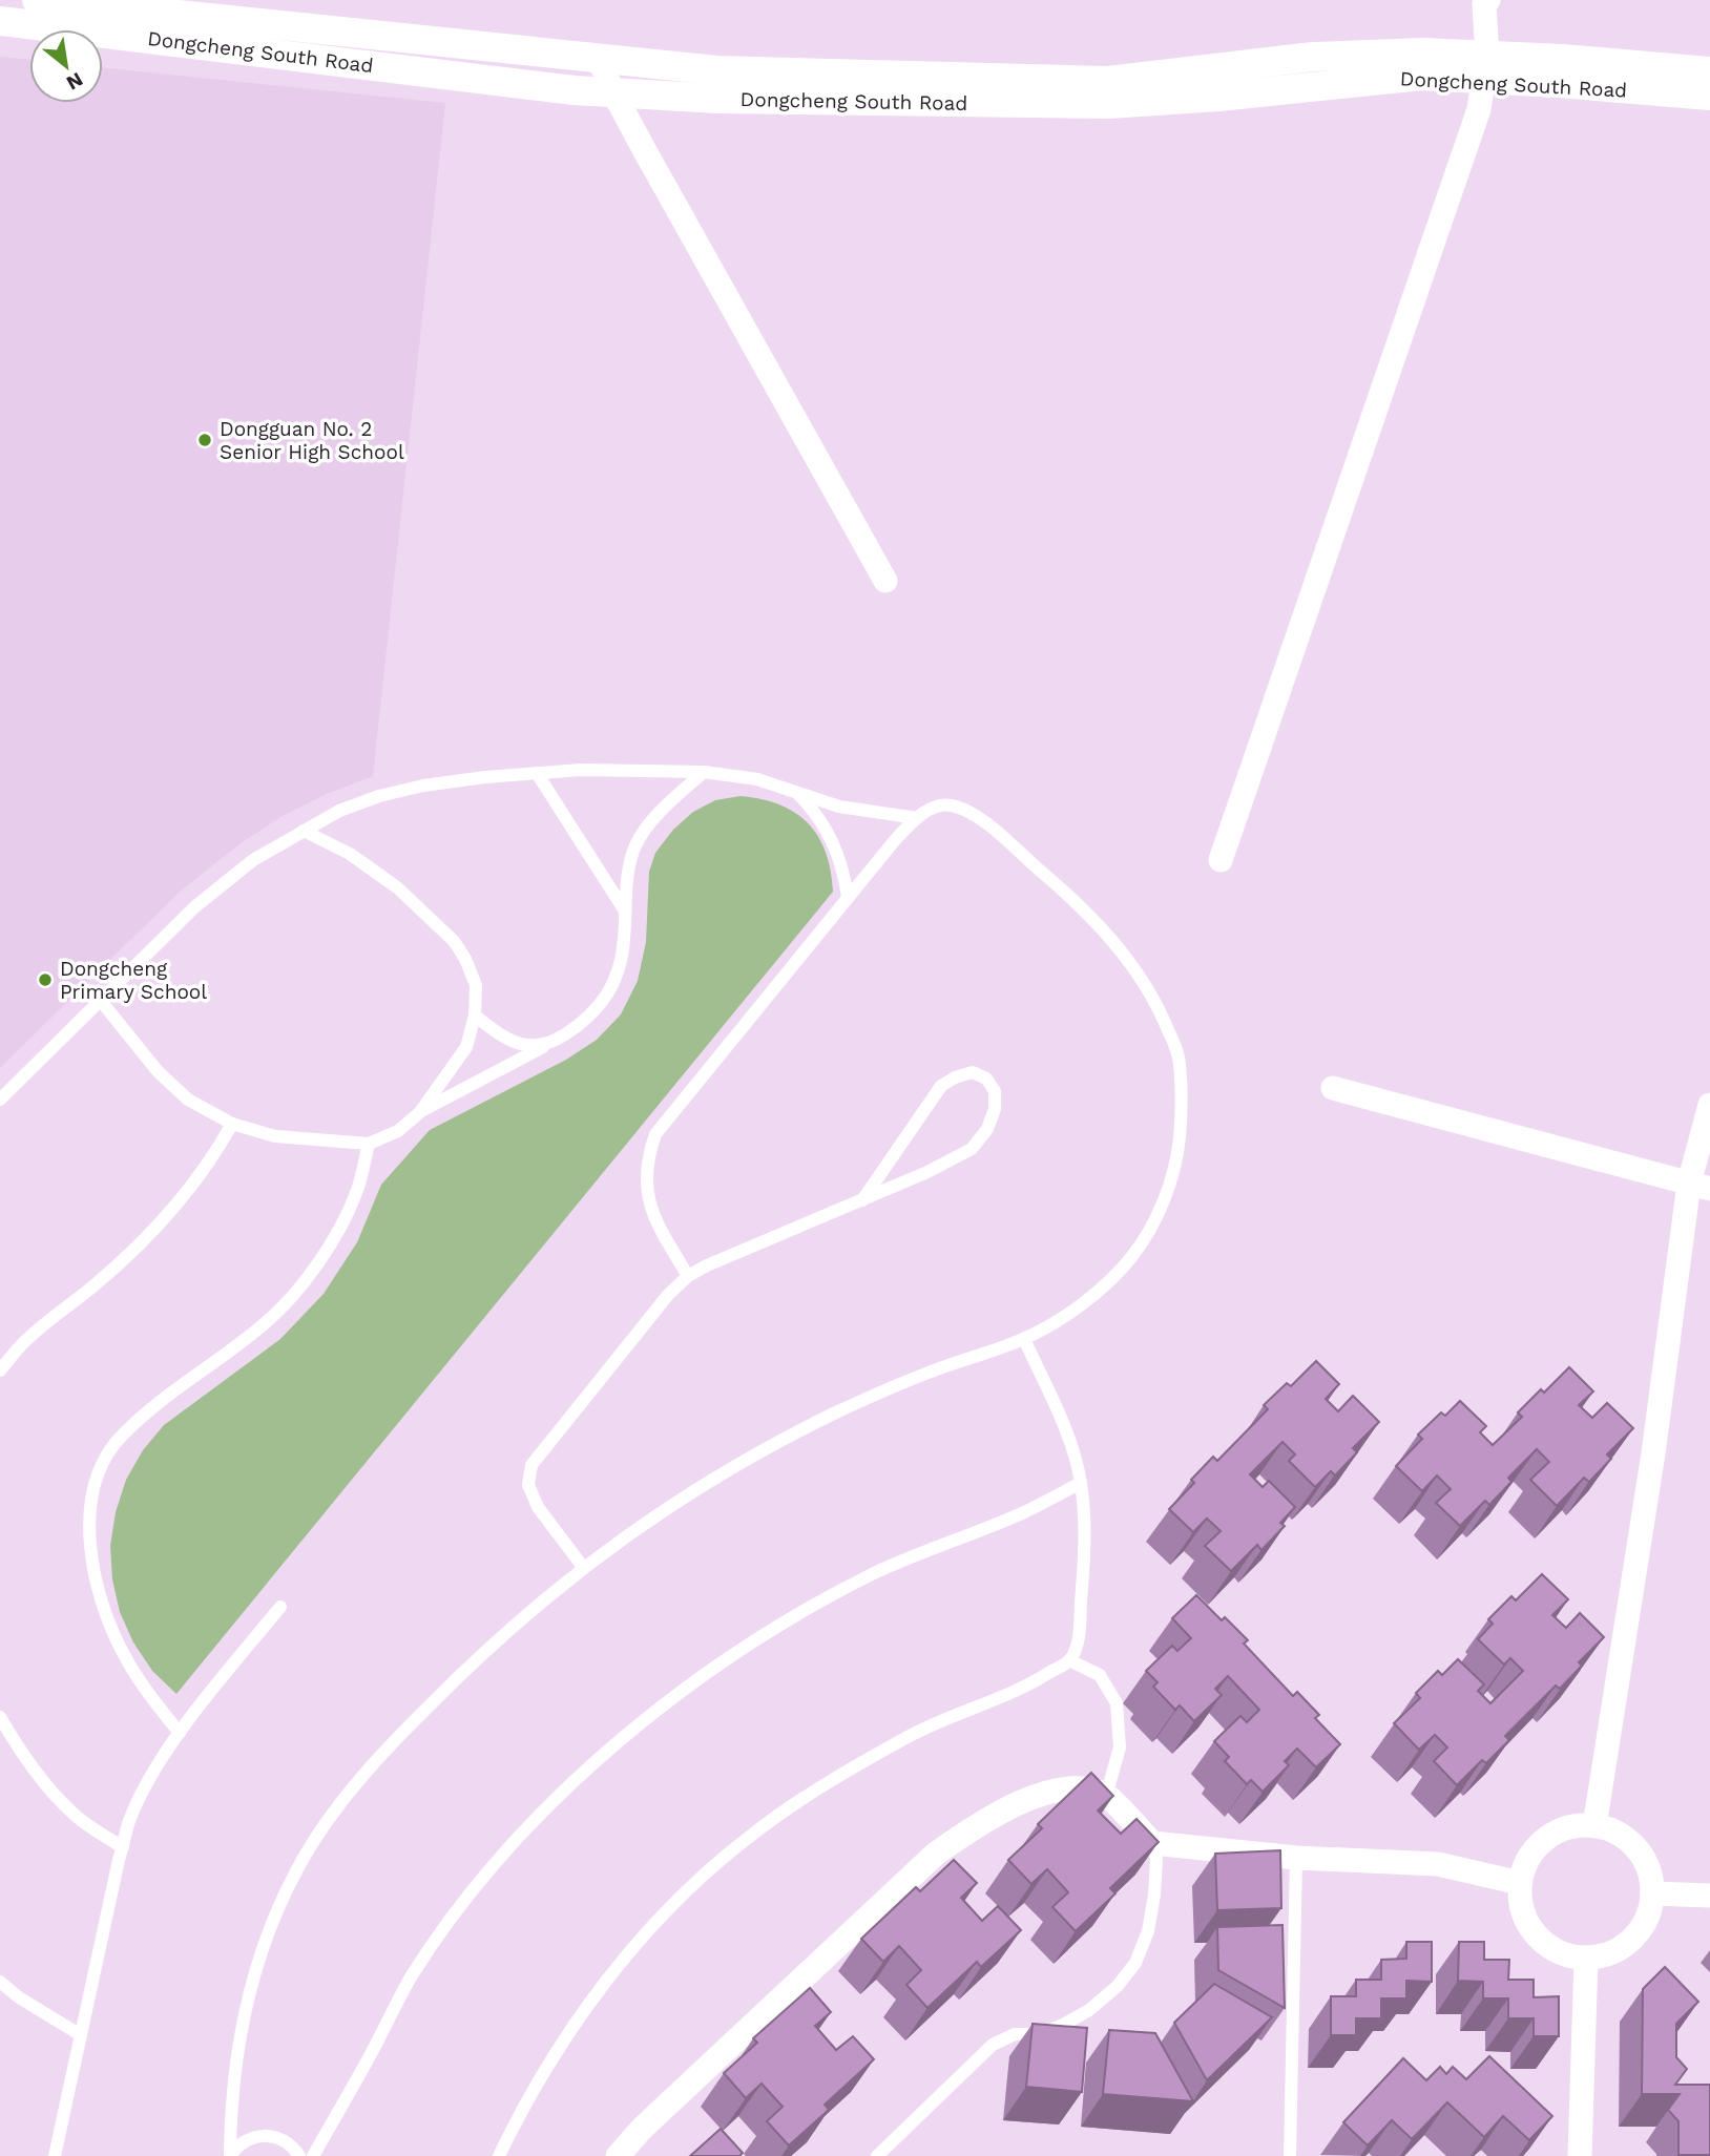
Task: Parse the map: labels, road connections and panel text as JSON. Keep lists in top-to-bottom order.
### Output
{
  "streets": {
    "street": ["Dongcheng South Road"]
  },
  "places": ["Dongguan No. 2 Senior High School", "Dongcheng Primary School"],
  "north": "bottom right"
}
